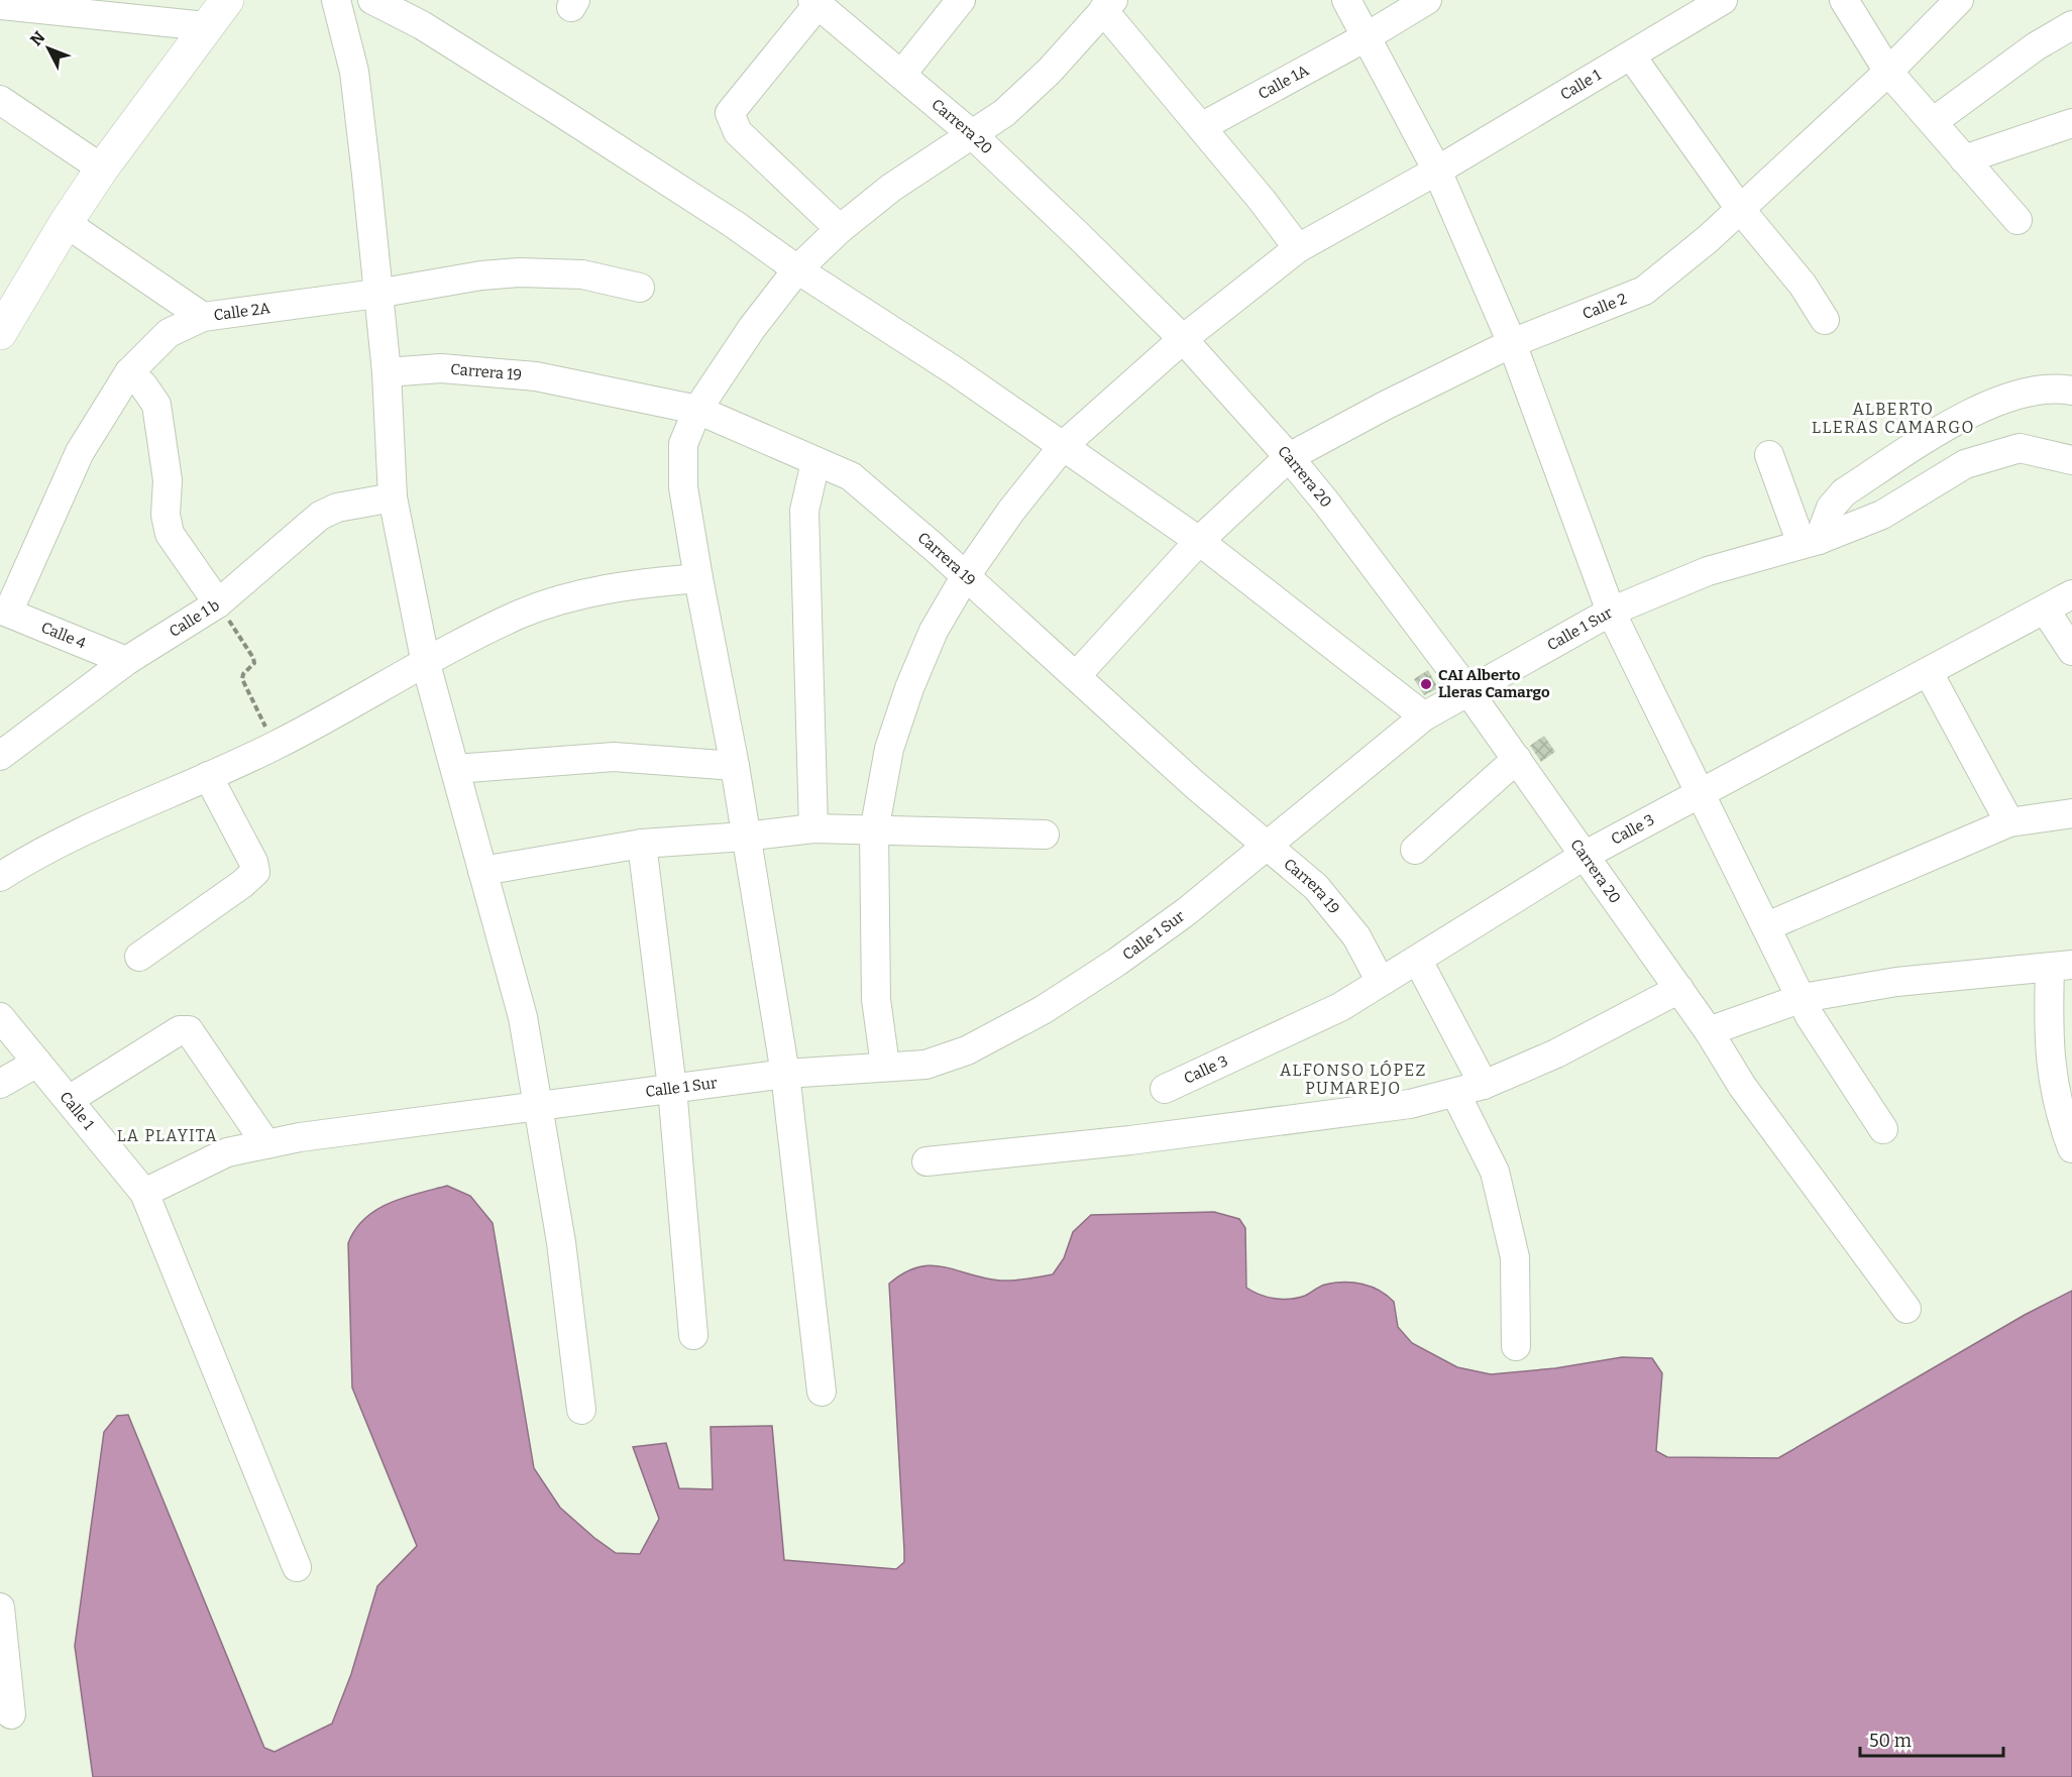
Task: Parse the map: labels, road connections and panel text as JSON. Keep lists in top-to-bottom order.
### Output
{
  "streets": {
    "street": [
      "Calle 1A",
      "Calle 1",
      "Carrera 20",
      "Calle 2",
      "Calle 2A",
      "Carrera 19",
      "Calle 1 b",
      "Calle 1 Sur",
      "Calle 4",
      "Calle 3"
    ]
  },
  "crossings": [
    ["Calle 1", "Carrera 20"],
    ["Calle 1", "Carrera 19"],
    ["Calle 1", "Calle 1 Sur"],
    ["Carrera 20", "Calle 2"],
    ["Carrera 20", "Calle 1 Sur"],
    ["Carrera 20", "Calle 3"],
    ["Calle 2", "Carrera 19"],
    ["Calle 2A", "Calle 4"],
    ["Carrera 19", "Calle 1 Sur"],
    ["Carrera 19", "Calle 3"],
    ["Calle 1 b", "Calle 4"]
  ],
  "districts": ["ALBERTO LLERAS CAMARGO", "ALFONSO LÓPEZ PUMAREJO", "LA PLAYITA"],
  "places": ["CAI Alberto Lleras Camargo"],
  "scale_bar": "50 m",
  "north": "top left"
}
